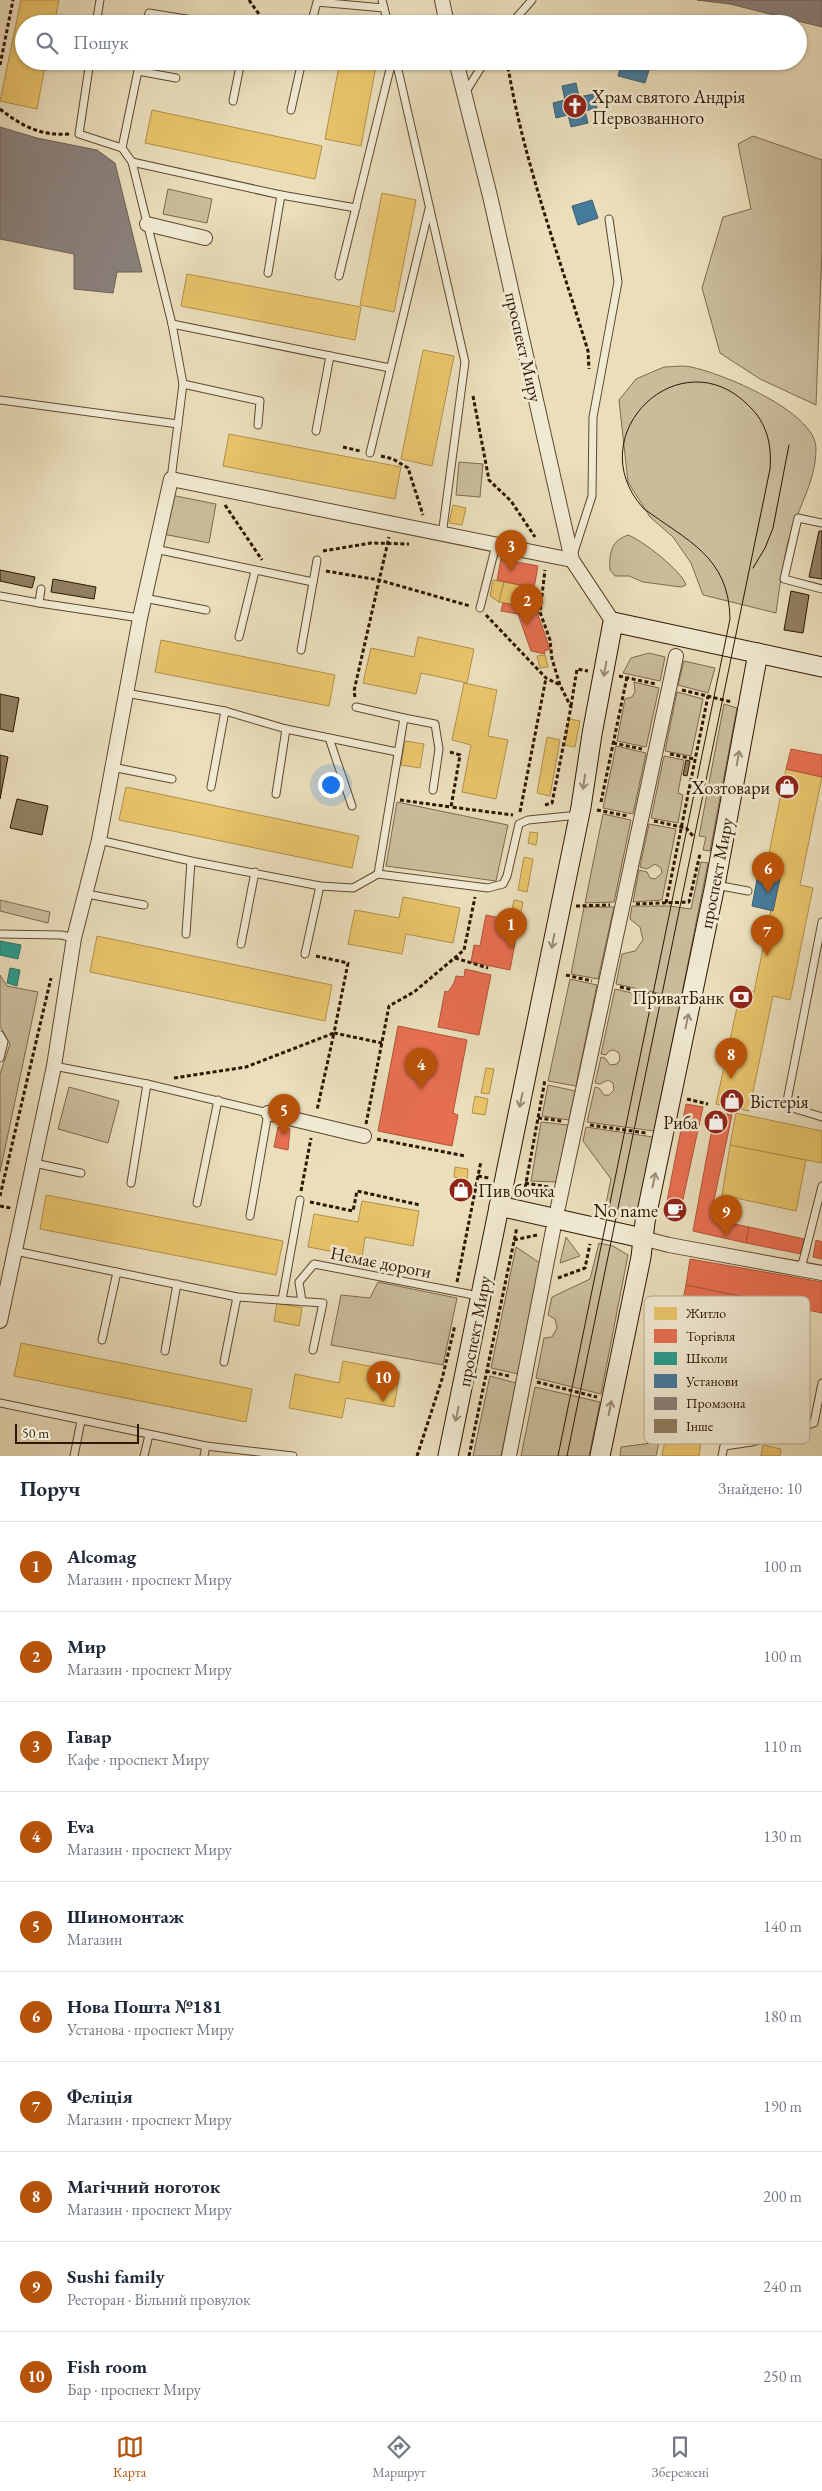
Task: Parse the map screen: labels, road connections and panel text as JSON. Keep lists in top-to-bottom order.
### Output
{
  "streets": {
    "street": ["проспект Миру"],
    "lane": ["Немає дороги"]
  },
  "crossings": [
    ["проспект Миру", "Немає дороги"]
  ],
  "places": {
    "church": ["Храм святого Андрія Первозванного"],
    "shop": [
      "Хозтовари",
      "Вістерія",
      "Риба",
      "Пив бочка"
    ],
    "bank": ["ПриватБанк"],
    "cafe": ["No name"]
  },
  "legend": [
    "Житло",
    "Торгівля",
    "Школи",
    "Установи",
    "Промзона",
    "Інше"
  ],
  "scale_bar": "50 m",
  "page": {
    "search": "Пошук",
    "pins": [
      "3",
      "2",
      "6",
      "1",
      "7",
      "8",
      "4",
      "5",
      "9",
      "10"
    ],
    "scale": "50 m",
    "heading": ["Поруч", "Знайдено: 10"],
    "list": [
      {
        "mark": "1",
        "name": "Alcomag",
        "note": "Магазин · проспект Миру",
        "value": "100 m"
      },
      {
        "mark": "2",
        "name": "Мир",
        "note": "Магазин · проспект Миру",
        "value": "100 m"
      },
      {
        "mark": "3",
        "name": "Гавар",
        "note": "Кафе · проспект Миру",
        "value": "110 m"
      },
      {
        "mark": "4",
        "name": "Eva",
        "note": "Магазин · проспект Миру",
        "value": "130 m"
      },
      {
        "mark": "5",
        "name": "Шиномонтаж",
        "note": "Магазин",
        "value": "140 m"
      },
      {
        "mark": "6",
        "name": "Нова Пошта №181",
        "note": "Установа · проспект Миру",
        "value": "180 m"
      },
      {
        "mark": "7",
        "name": "Феліція",
        "note": "Магазин · проспект Миру",
        "value": "190 m"
      },
      {
        "mark": "8",
        "name": "Магічний ноготок",
        "note": "Магазин · проспект Миру",
        "value": "200 m"
      },
      {
        "mark": "9",
        "name": "Sushi family",
        "note": "Ресторан · Вільний провулок",
        "value": "240 m"
      },
      {
        "mark": "10",
        "name": "Fish room",
        "note": "Бар · проспект Миру",
        "value": "250 m"
      }
    ],
    "nav": ["Карта", "Маршрут", "Збережені"]
  }
}
